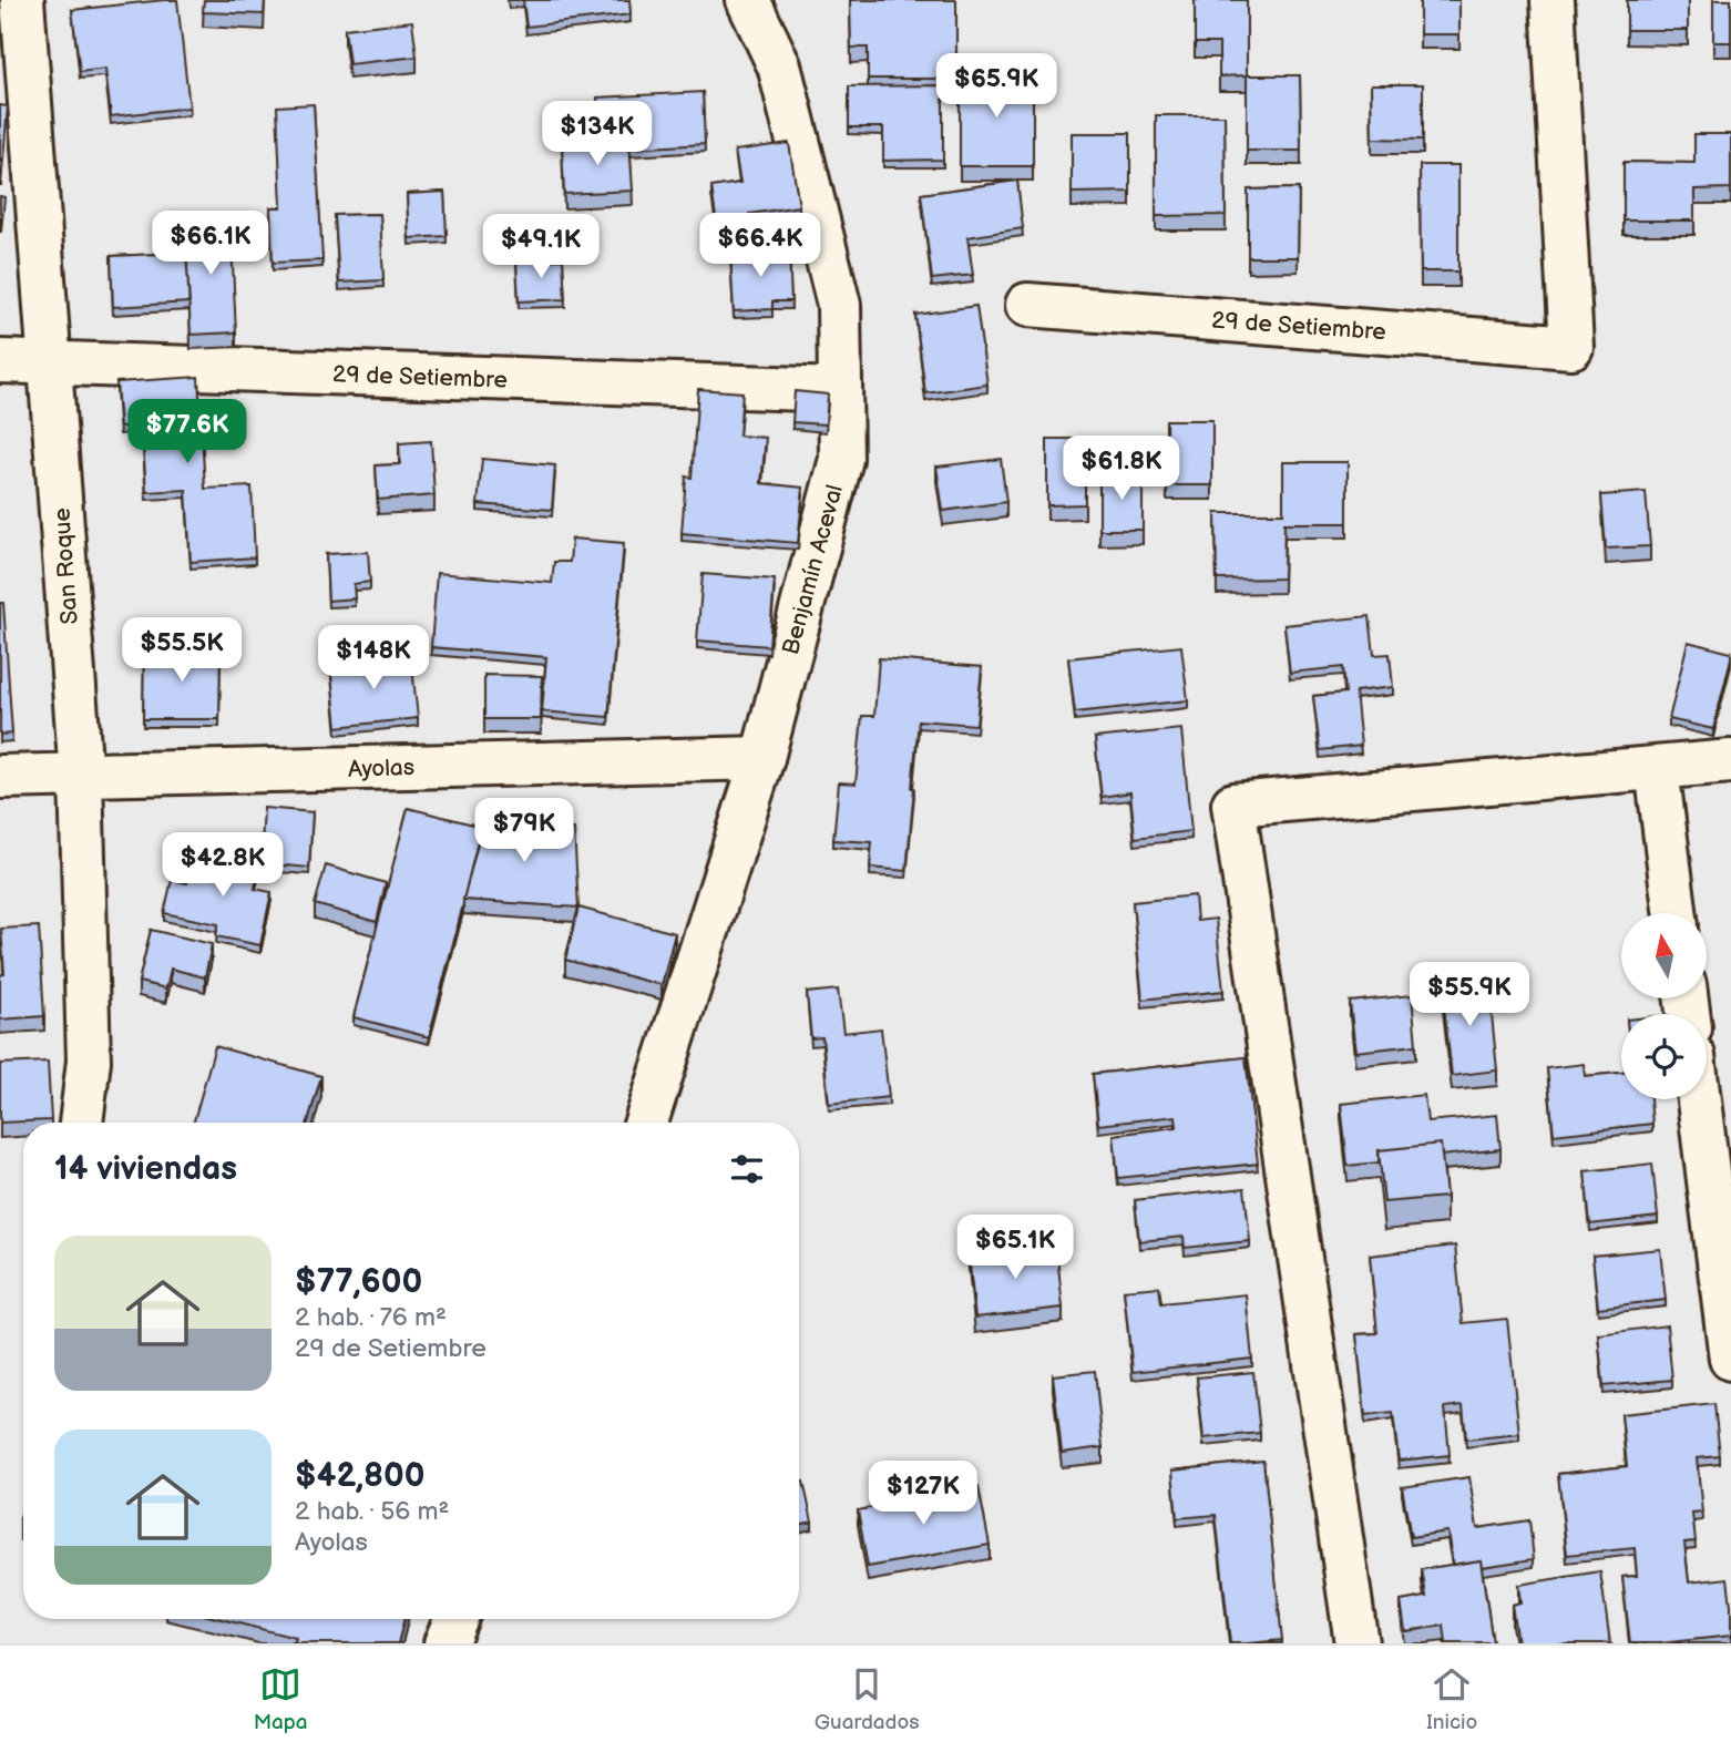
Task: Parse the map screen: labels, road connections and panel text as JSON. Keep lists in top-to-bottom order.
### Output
{
  "streets": {
    "street": [
      "29 de Setiembre",
      "San Roque",
      "Benjamín Aceval",
      "Ayolas"
    ]
  },
  "crossings": [
    ["29 de Setiembre", "San Roque"],
    ["29 de Setiembre", "Benjamín Aceval"],
    ["San Roque", "Ayolas"],
    ["Benjamín Aceval", "Ayolas"]
  ],
  "north": "top",
  "page": {
    "price": [
      "$65.9K",
      "$134K",
      "$66.1K",
      "$66.4K",
      "$49.1K",
      "$77.6K",
      "$61.8K",
      "$55.5K",
      "$148K",
      "$79K",
      "$42.8K",
      "$55.9K",
      "$65.1K",
      "$127K"
    ],
    "heading": "14 viviendas",
    "list": [
      {
        "name": "$77,600",
        "note": "2 hab. · 76 m² · 29 de Setiembre"
      },
      {
        "name": "$42,800",
        "note": "2 hab. · 56 m² · Ayolas"
      }
    ],
    "tabs": ["Mapa", "Guardados", "Inicio"]
  }
}
